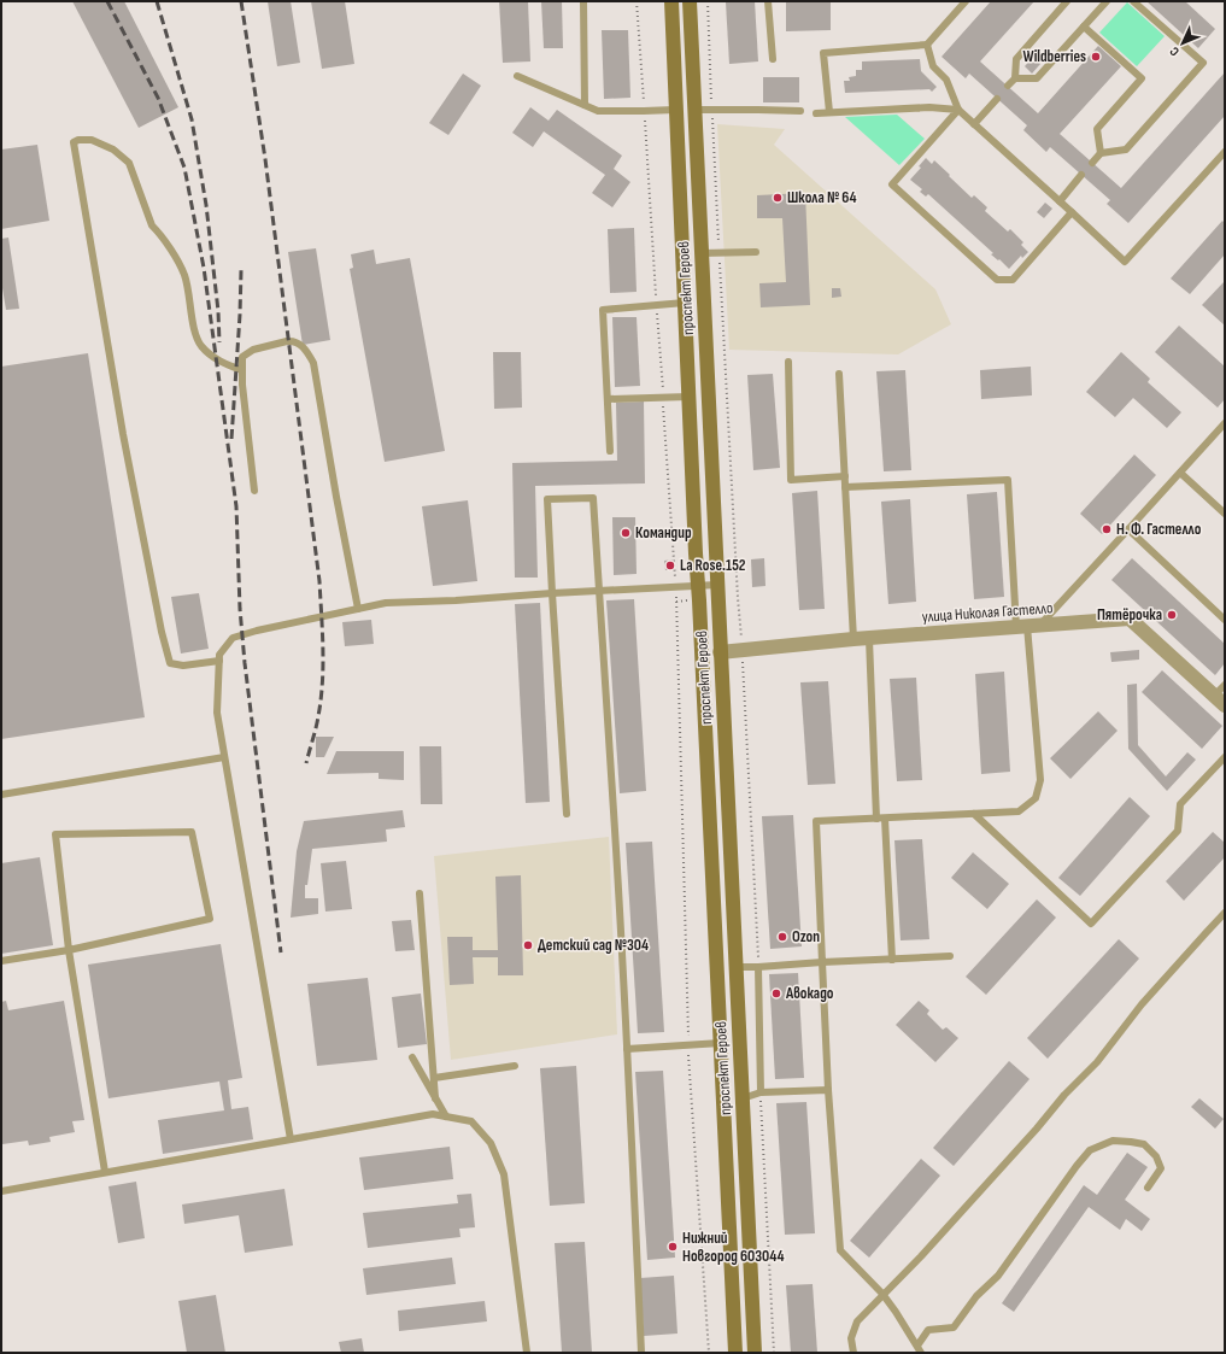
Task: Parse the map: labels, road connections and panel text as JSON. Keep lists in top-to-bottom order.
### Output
{
  "streets": {
    "main road": ["проспект Героев"],
    "street": ["улица Николая Гастелло"]
  },
  "crossings": [
    ["проспект Героев", "улица Николая Гастелло"]
  ],
  "places": [
    "Wildberries",
    "Школа № 64",
    "Н. Ф. Гастелло",
    "Командир",
    "La Rose.152",
    "Пятёрочка",
    "Ozon",
    "Детский сад №304",
    "Авокадо",
    "Нижний Новгород 603044"
  ],
  "north": "bottom left"
}
